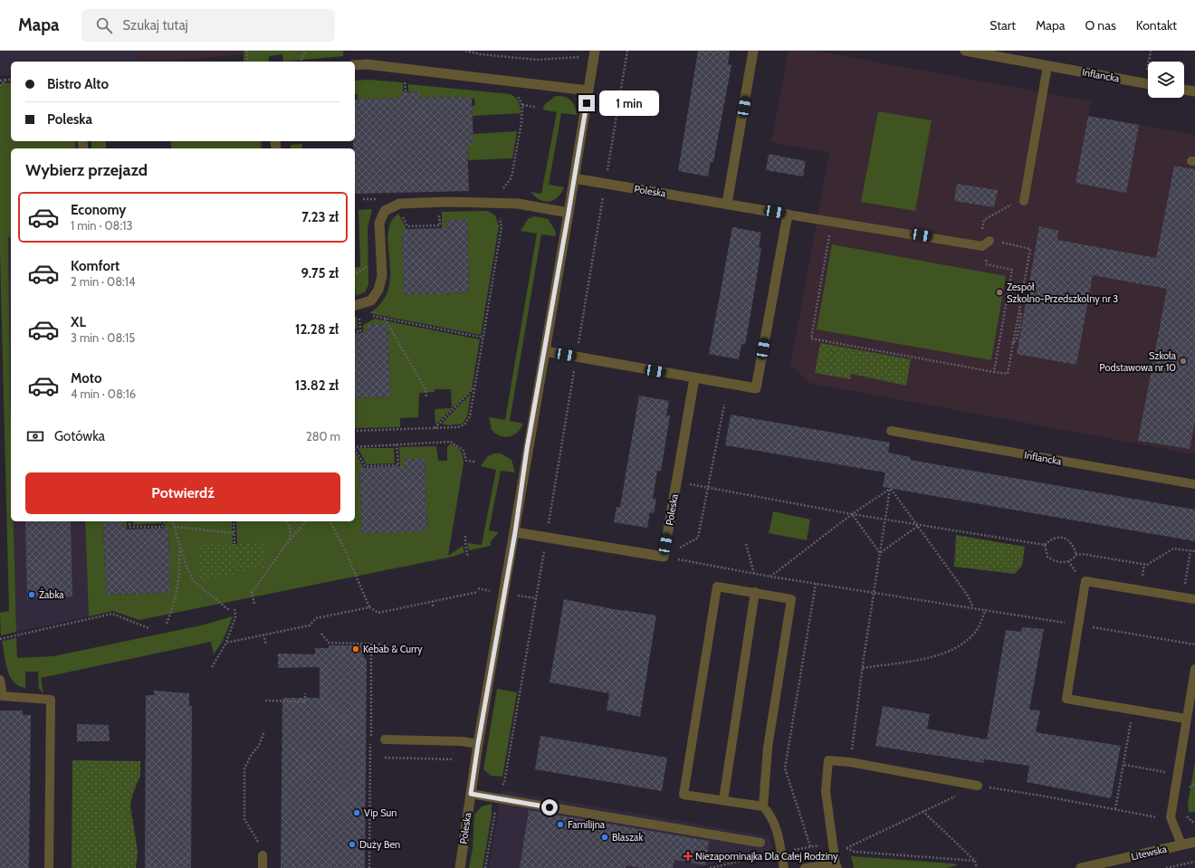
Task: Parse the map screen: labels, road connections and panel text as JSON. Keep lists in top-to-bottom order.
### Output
{
  "streets": {
    "street": ["Inflancka", "Poleska", "Litewska"]
  },
  "places": {
    "other": [
      "Zespół Szkolno-Przedszkolny nr 3",
      "Szkoła Podstawowa nr 10",
      "Żabka",
      "Kebab & Curry",
      "Vip Sun",
      "Familijna",
      "Blaszak",
      "Duży Ben"
    ],
    "health": ["Niezapominajka Dla Całej Rodziny"]
  },
  "page": {
    "header": "Mapa",
    "search": "Szukaj tutaj",
    "nav": [
      "Start",
      "Mapa",
      "O nas",
      "Kontakt"
    ],
    "banner": ["Bistro Alto", "Poleska"],
    "bubble": "1 min",
    "heading": "Wybierz przejazd",
    "list": [
      {
        "name": "Economy",
        "note": "1 min · 08:13",
        "value": "7.23 zł"
      },
      {
        "name": "Komfort",
        "note": "2 min · 08:14",
        "value": "9.75 zł"
      },
      {
        "name": "XL",
        "note": "3 min · 08:15",
        "value": "12.28 zł"
      },
      {
        "name": "Moto",
        "note": "4 min · 08:16",
        "value": "13.82 zł"
      }
    ],
    "pay": ["Gotówka", "280 m"],
    "buttons": "Potwierdź"
  }
}
